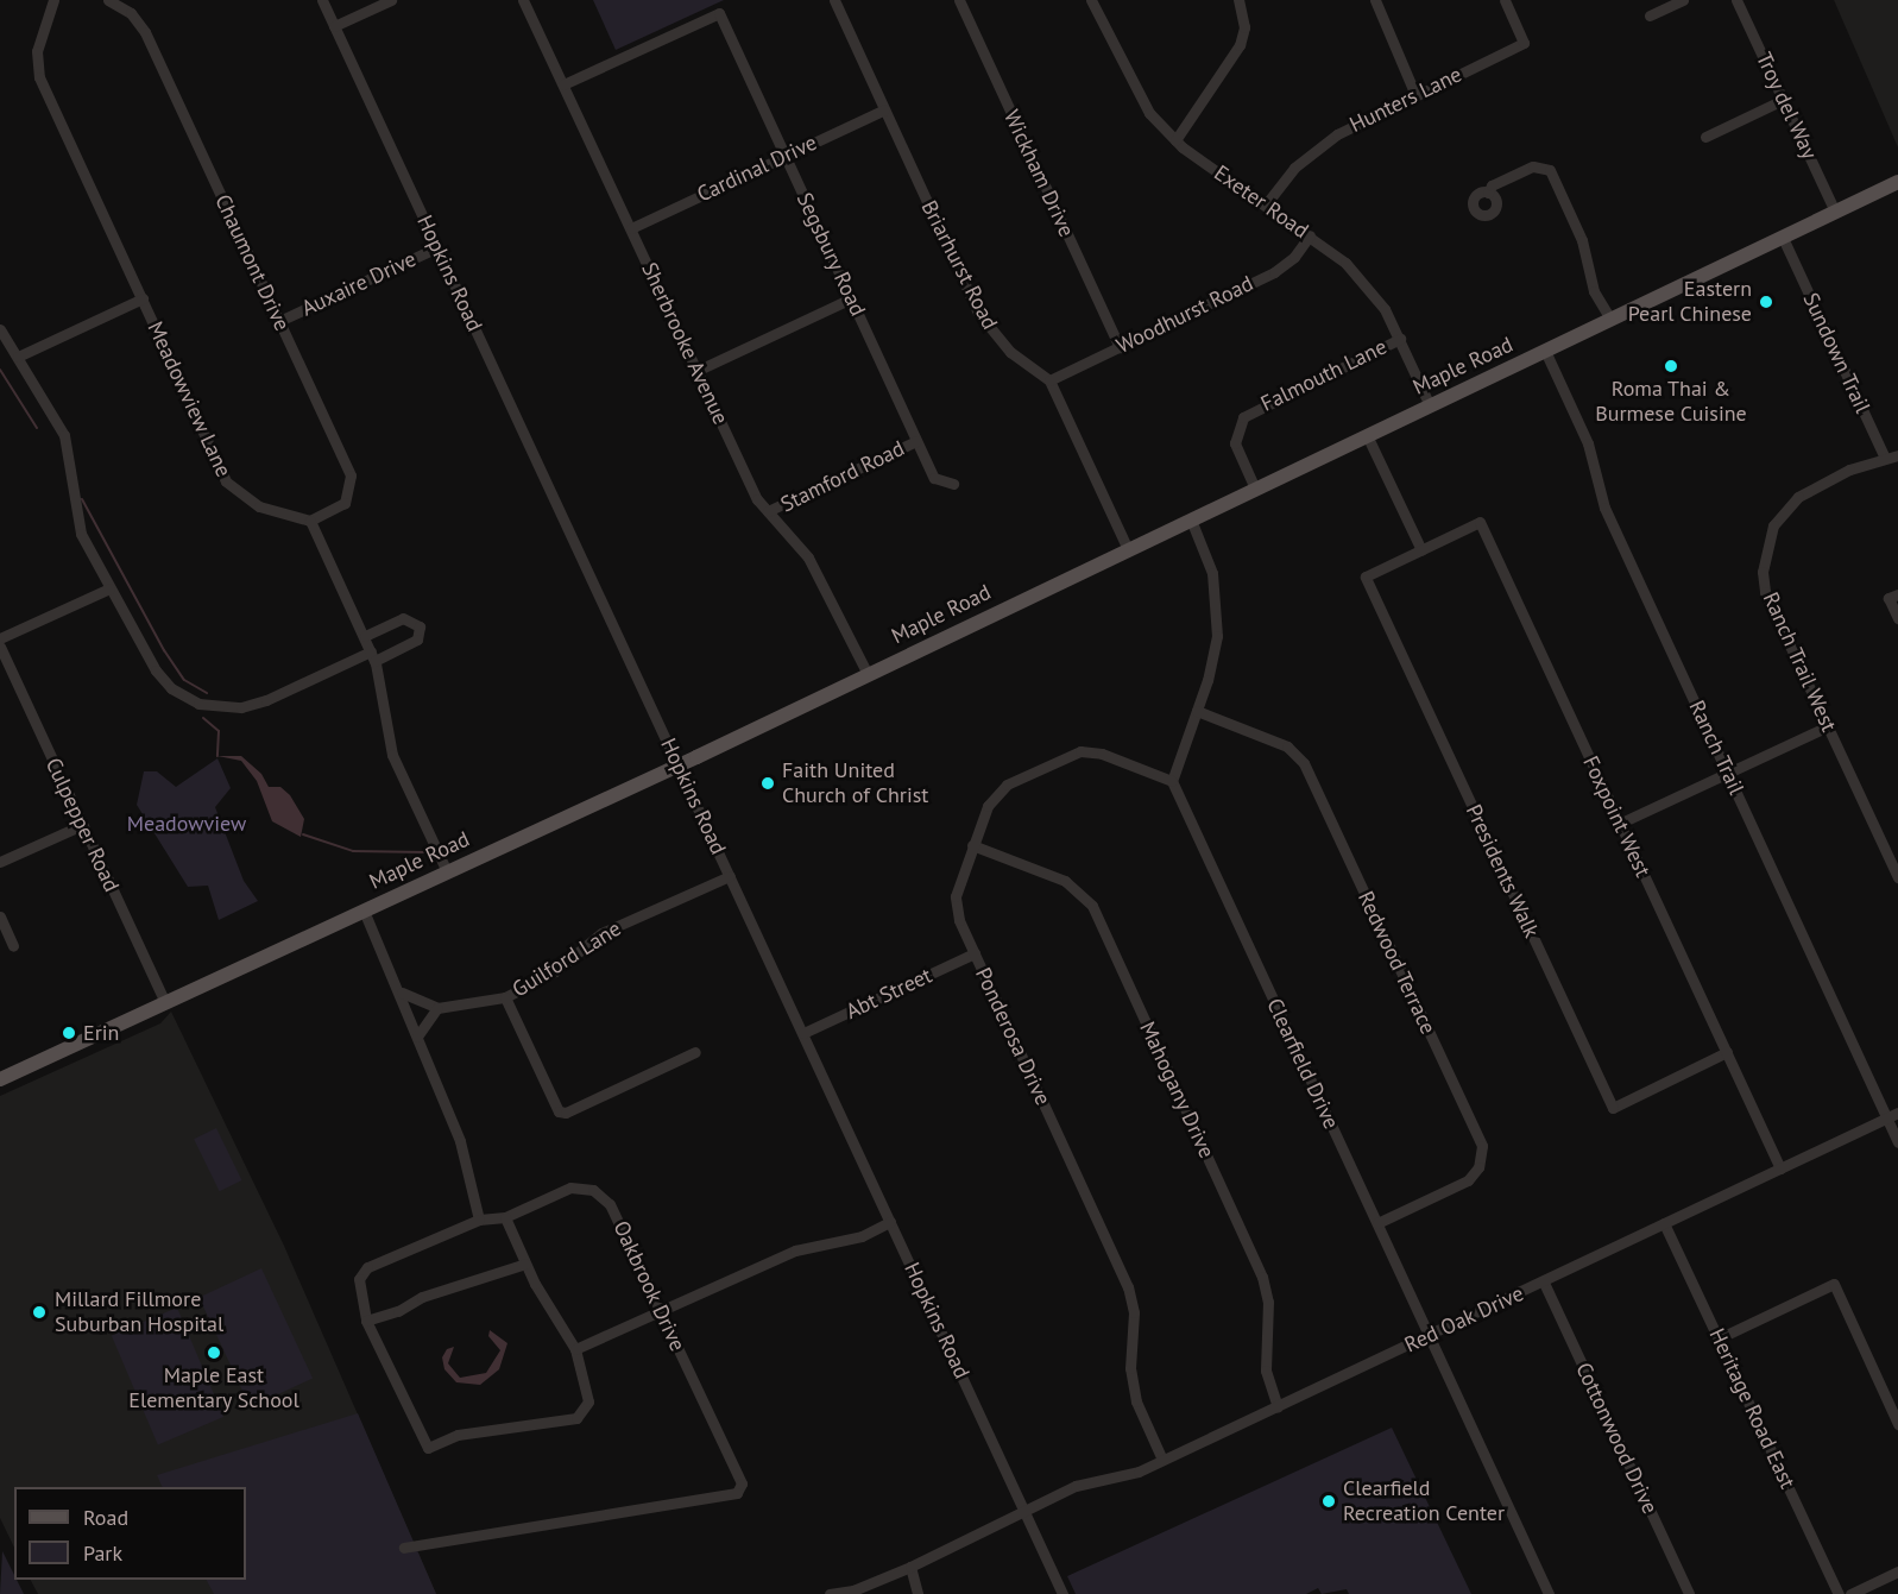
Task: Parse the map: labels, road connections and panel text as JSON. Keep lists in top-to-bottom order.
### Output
{
  "streets": {
    "main road": ["Maple Road"],
    "street": [
      "Hunters Lane",
      "Troy del Way",
      "Cardinal Drive",
      "Wickham Drive",
      "Exeter Road",
      "Segsbury Road",
      "Chaumont Drive",
      "Briarhurst Road",
      "Hopkins Road",
      "Auxaire Drive",
      "Woodhurst Road",
      "Sherbrooke Avenue",
      "Sundown Trail",
      "Falmouth Lane",
      "Meadowview Lane",
      "Stamford Road",
      "Ranch Trail West",
      "Ranch Trail",
      "Foxpoint West",
      "Culpepper Road",
      "Presidents Walk",
      "Guilford Lane",
      "Redwood Terrace",
      "Abt Street",
      "Ponderosa Drive",
      "Clearfield Drive",
      "Mahogany Drive",
      "Oakbrook Drive",
      "Red Oak Drive",
      "Heritage Road East",
      "Cottonwood Drive"
    ]
  },
  "crossings": [
    ["Hunters Lane", "Exeter Road"],
    ["Troy del Way", "Maple Road"],
    ["Cardinal Drive", "Segsbury Road"],
    ["Cardinal Drive", "Briarhurst Road"],
    ["Cardinal Drive", "Sherbrooke Avenue"],
    ["Wickham Drive", "Woodhurst Road"],
    ["Exeter Road", "Woodhurst Road"],
    ["Exeter Road", "Maple Road"],
    ["Exeter Road", "Falmouth Lane"],
    ["Segsbury Road", "Sherbrooke Avenue"],
    ["Segsbury Road", "Stamford Road"],
    ["Chaumont Drive", "Auxaire Drive"],
    ["Chaumont Drive", "Meadowview Lane"],
    ["Briarhurst Road", "Woodhurst Road"],
    ["Briarhurst Road", "Maple Road"],
    ["Hopkins Road", "Auxaire Drive"],
    ["Hopkins Road", "Maple Road"],
    ["Hopkins Road", "Guilford Lane"],
    ["Hopkins Road", "Abt Street"],
    ["Hopkins Road", "Red Oak Drive"],
    ["Sherbrooke Avenue", "Maple Road"],
    ["Sherbrooke Avenue", "Stamford Road"],
    ["Sundown Trail", "Maple Road"],
    ["Sundown Trail", "Ranch Trail West"],
    ["Maple Road", "Falmouth Lane"],
    ["Maple Road", "Ranch Trail"],
    ["Maple Road", "Culpepper Road"],
    ["Ranch Trail", "Red Oak Drive"],
    ["Foxpoint West", "Presidents Walk"],
    ["Foxpoint West", "Red Oak Drive"],
    ["Redwood Terrace", "Clearfield Drive"],
    ["Abt Street", "Ponderosa Drive"],
    ["Ponderosa Drive", "Clearfield Drive"],
    ["Ponderosa Drive", "Mahogany Drive"],
    ["Ponderosa Drive", "Red Oak Drive"],
    ["Clearfield Drive", "Red Oak Drive"],
    ["Mahogany Drive", "Red Oak Drive"],
    ["Red Oak Drive", "Heritage Road East"],
    ["Red Oak Drive", "Cottonwood Drive"]
  ],
  "parks": ["Meadowview"],
  "places": [
    "Eastern Pearl Chinese",
    "Roma Thai & Burmese Cuisine",
    "Faith United Church of Christ",
    "Erin",
    "Millard Fillmore Suburban Hospital",
    "Maple East Elementary School",
    "Clearfield Recreation Center"
  ],
  "legend": ["Road", "Park"]
}
